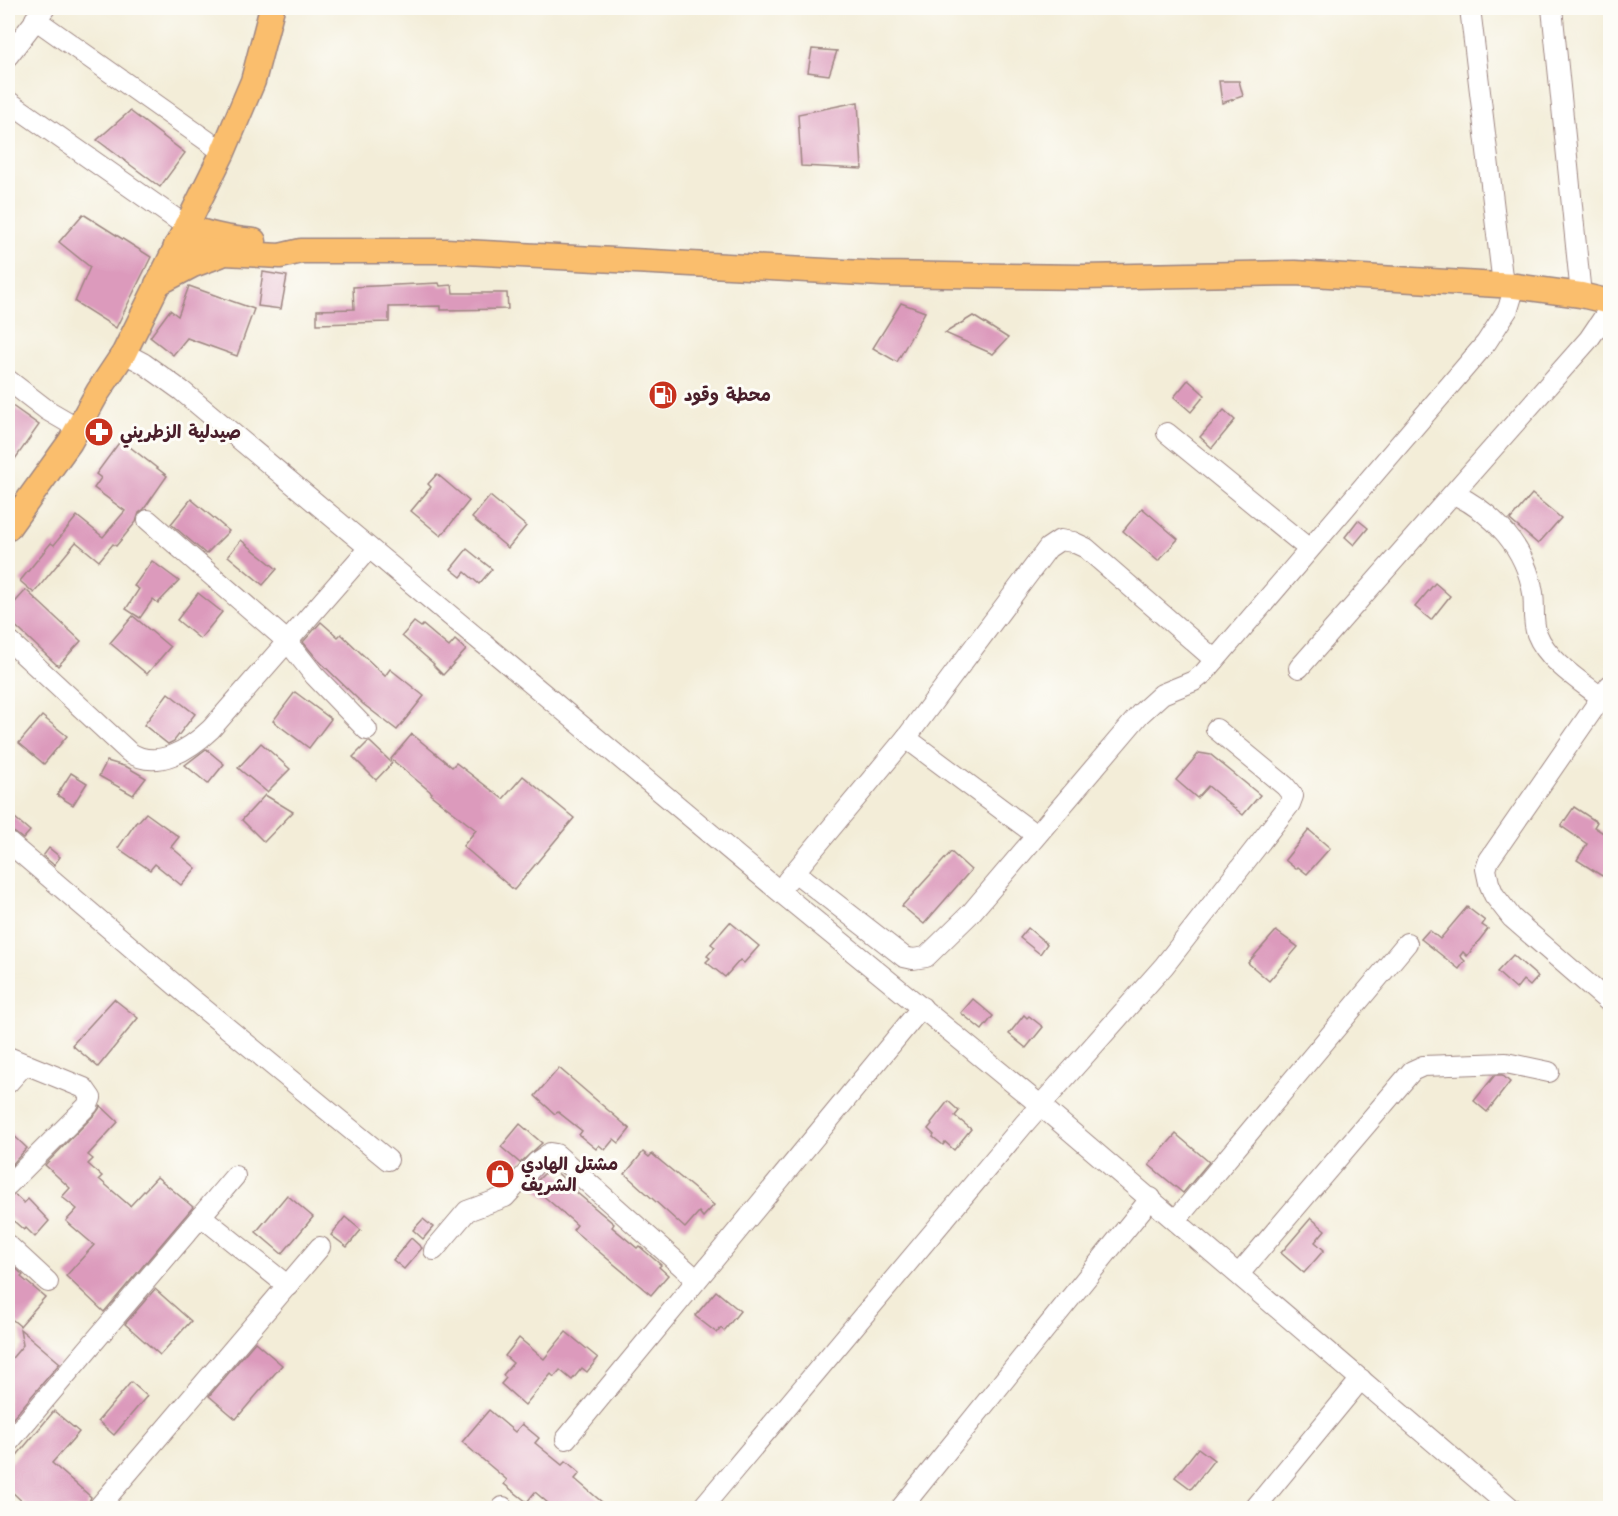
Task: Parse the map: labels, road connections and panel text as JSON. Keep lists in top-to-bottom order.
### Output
{
  "places": {
    "fuel station": ["محطة وقود"],
    "pharmacy": ["صيدلية الزطريني"],
    "shop": ["مشتل الهادي الشريف"]
  }
}
